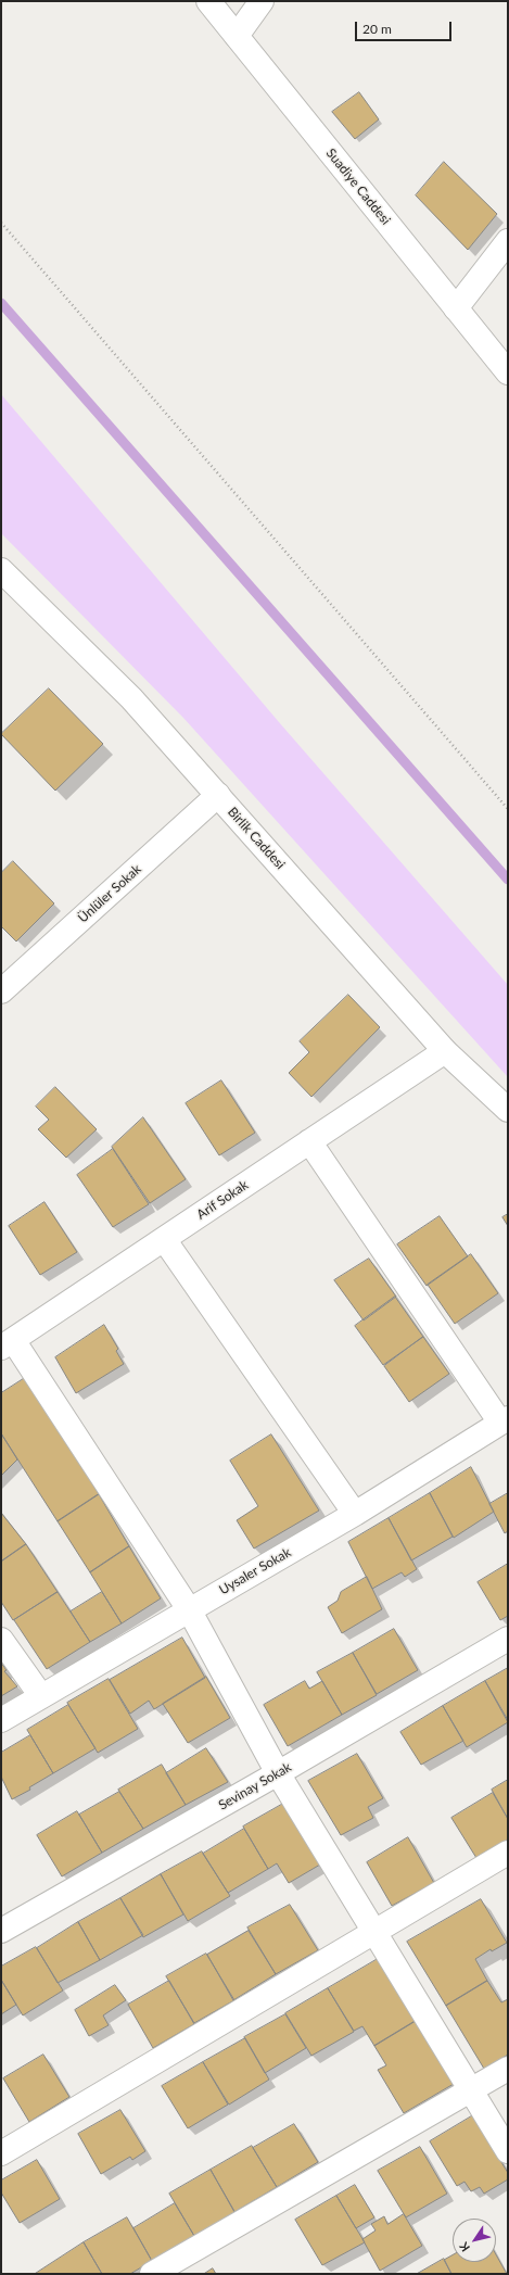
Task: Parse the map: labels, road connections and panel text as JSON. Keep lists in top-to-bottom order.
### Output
{
  "streets": {
    "street": [
      "Suadiye Caddesi",
      "Birlik Caddesi",
      "Ünlüler Sokak",
      "Arif Sokak",
      "Uysaler Sokak",
      "Sevinay Sokak"
    ]
  },
  "crossings": [
    ["Birlik Caddesi", "Ünlüler Sokak"],
    ["Birlik Caddesi", "Arif Sokak"]
  ],
  "scale_bar": "20 m",
  "north": "bottom left"
}
